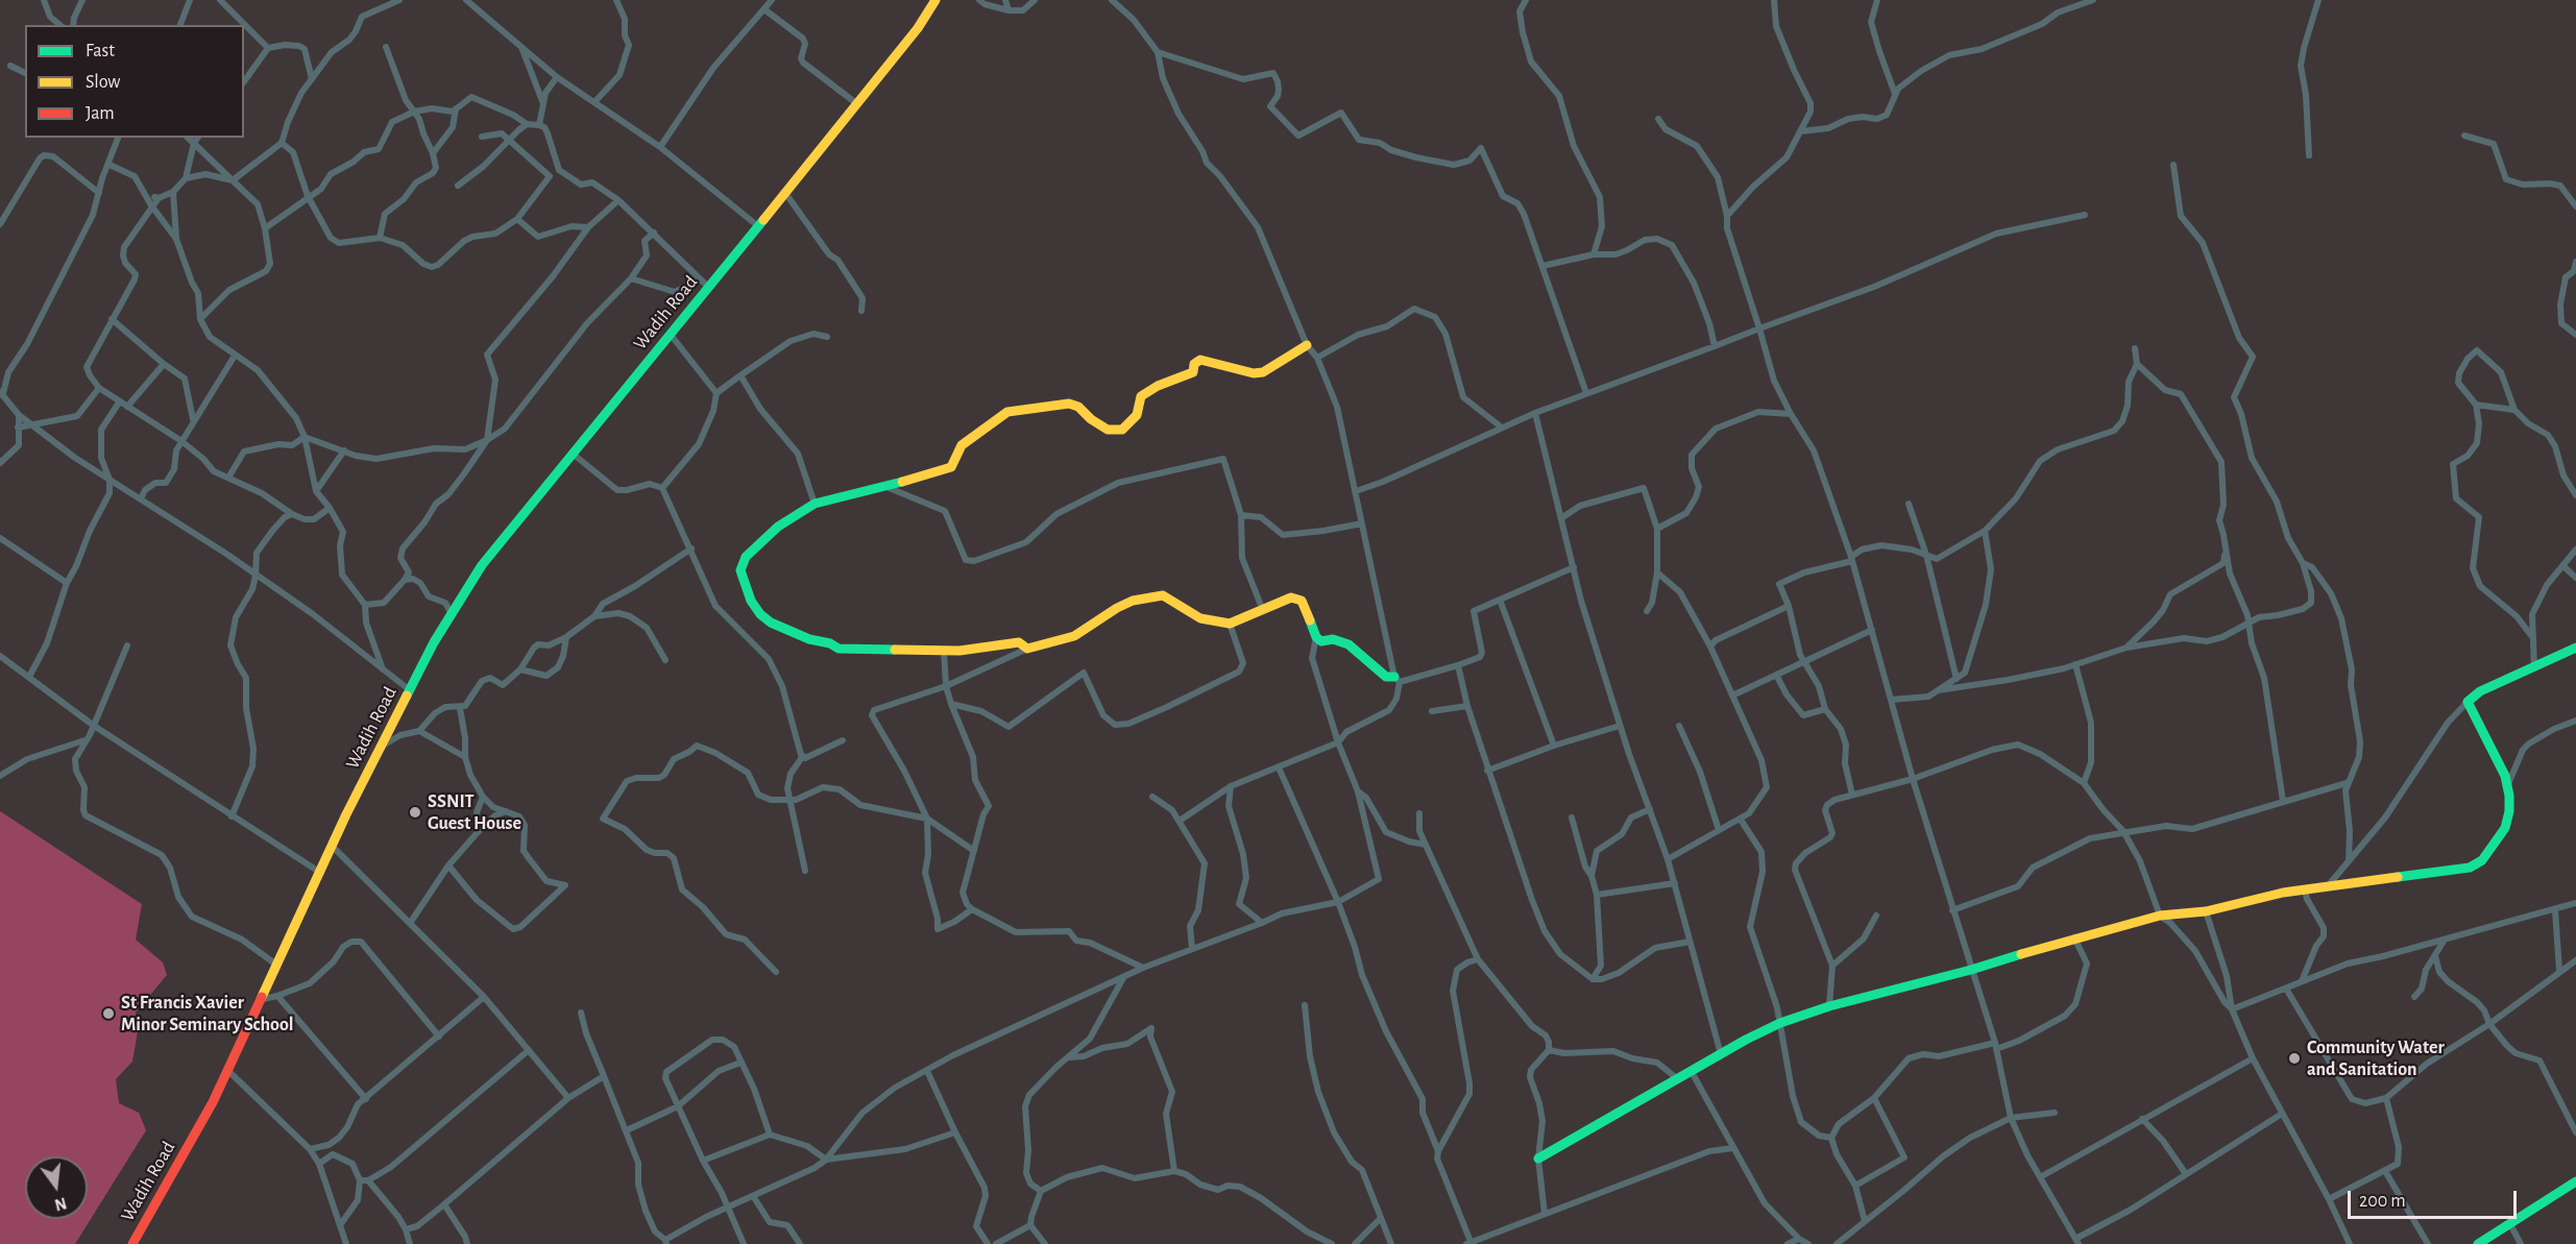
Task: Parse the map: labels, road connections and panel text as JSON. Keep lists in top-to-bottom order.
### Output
{
  "streets": {
    "street": ["Wadih Road"]
  },
  "places": ["SSNIT Guest House", "St Francis Xavier Minor Seminary School", "Community Water and Sanitation"],
  "legend": ["Fast", "Slow", "Jam"],
  "scale_bar": "200 m",
  "north": "bottom"
}
